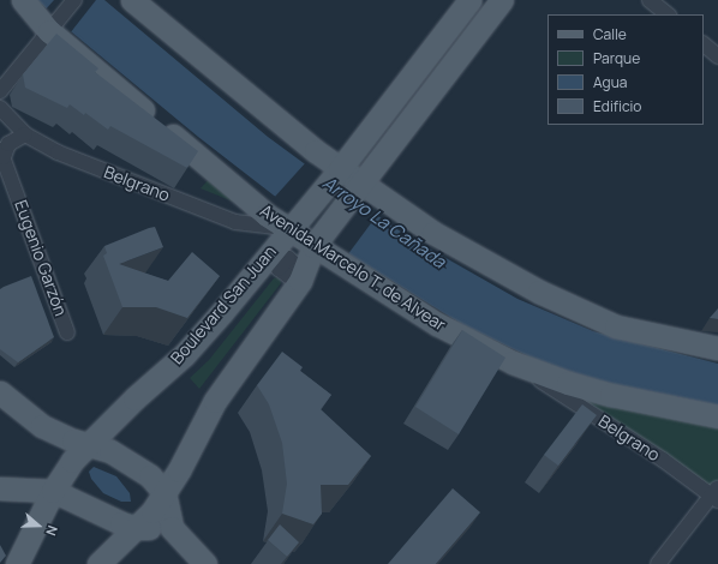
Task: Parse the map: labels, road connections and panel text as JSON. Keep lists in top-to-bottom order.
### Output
{
  "streets": {
    "main road": ["Avenida Marcelo T. de Alvear", "Boulevard San Juan"],
    "street": ["Belgrano", "Eugenio Garzón"]
  },
  "crossings": [
    ["Belgrano", "Eugenio Garzón"],
    ["Belgrano", "Avenida Marcelo T. de Alvear"],
    ["Belgrano", "Boulevard San Juan"],
    ["Avenida Marcelo T. de Alvear", "Boulevard San Juan"]
  ],
  "water": ["Arroyo La Cañada"],
  "legend": [
    "Calle",
    "Parque",
    "Agua",
    "Edificio"
  ],
  "north": "right"
}
